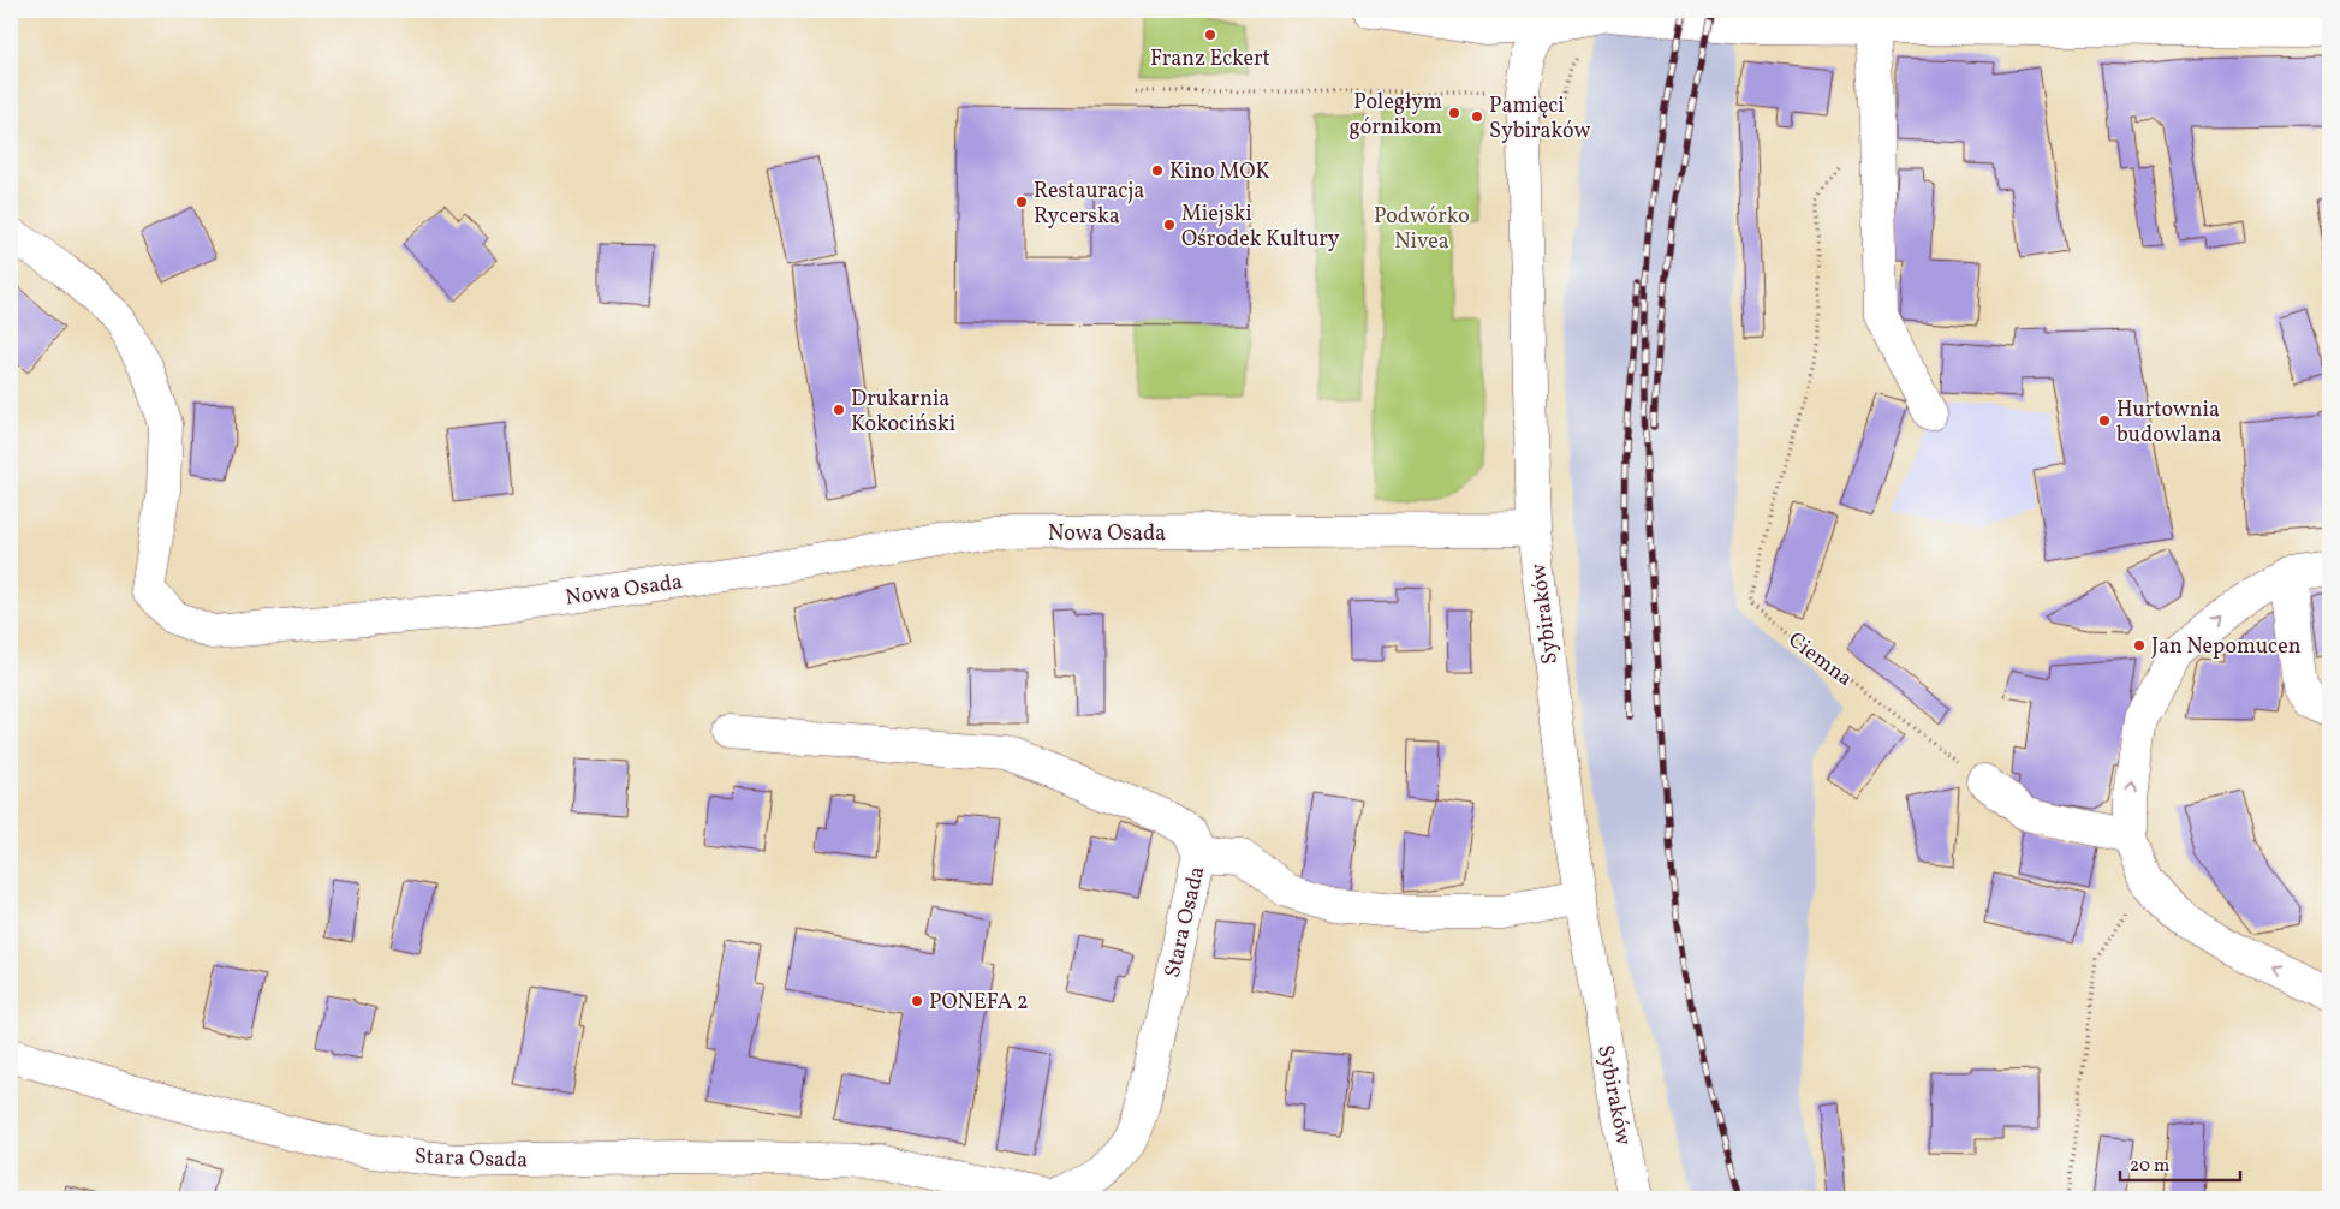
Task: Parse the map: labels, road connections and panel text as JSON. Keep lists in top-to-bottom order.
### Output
{
  "streets": {
    "street": ["Nowa Osada", "Sybiraków", "Stara Osada"],
    "path": ["Ciemna"]
  },
  "crossings": [
    ["Nowa Osada", "Sybiraków"],
    ["Sybiraków", "Stara Osada"]
  ],
  "parks": ["Podwórko Nivea"],
  "places": [
    "Franz Eckert",
    "Poległym górnikom",
    "Pamięci Sybiraków",
    "Kino MOK",
    "Restauracja Rycerska",
    "Miejski Ośrodek Kultury",
    "Drukarnia Kokociński",
    "Hurtownia budowlana",
    "Jan Nepomucen",
    "PONEFA 2"
  ],
  "scale_bar": "20 m"
}
